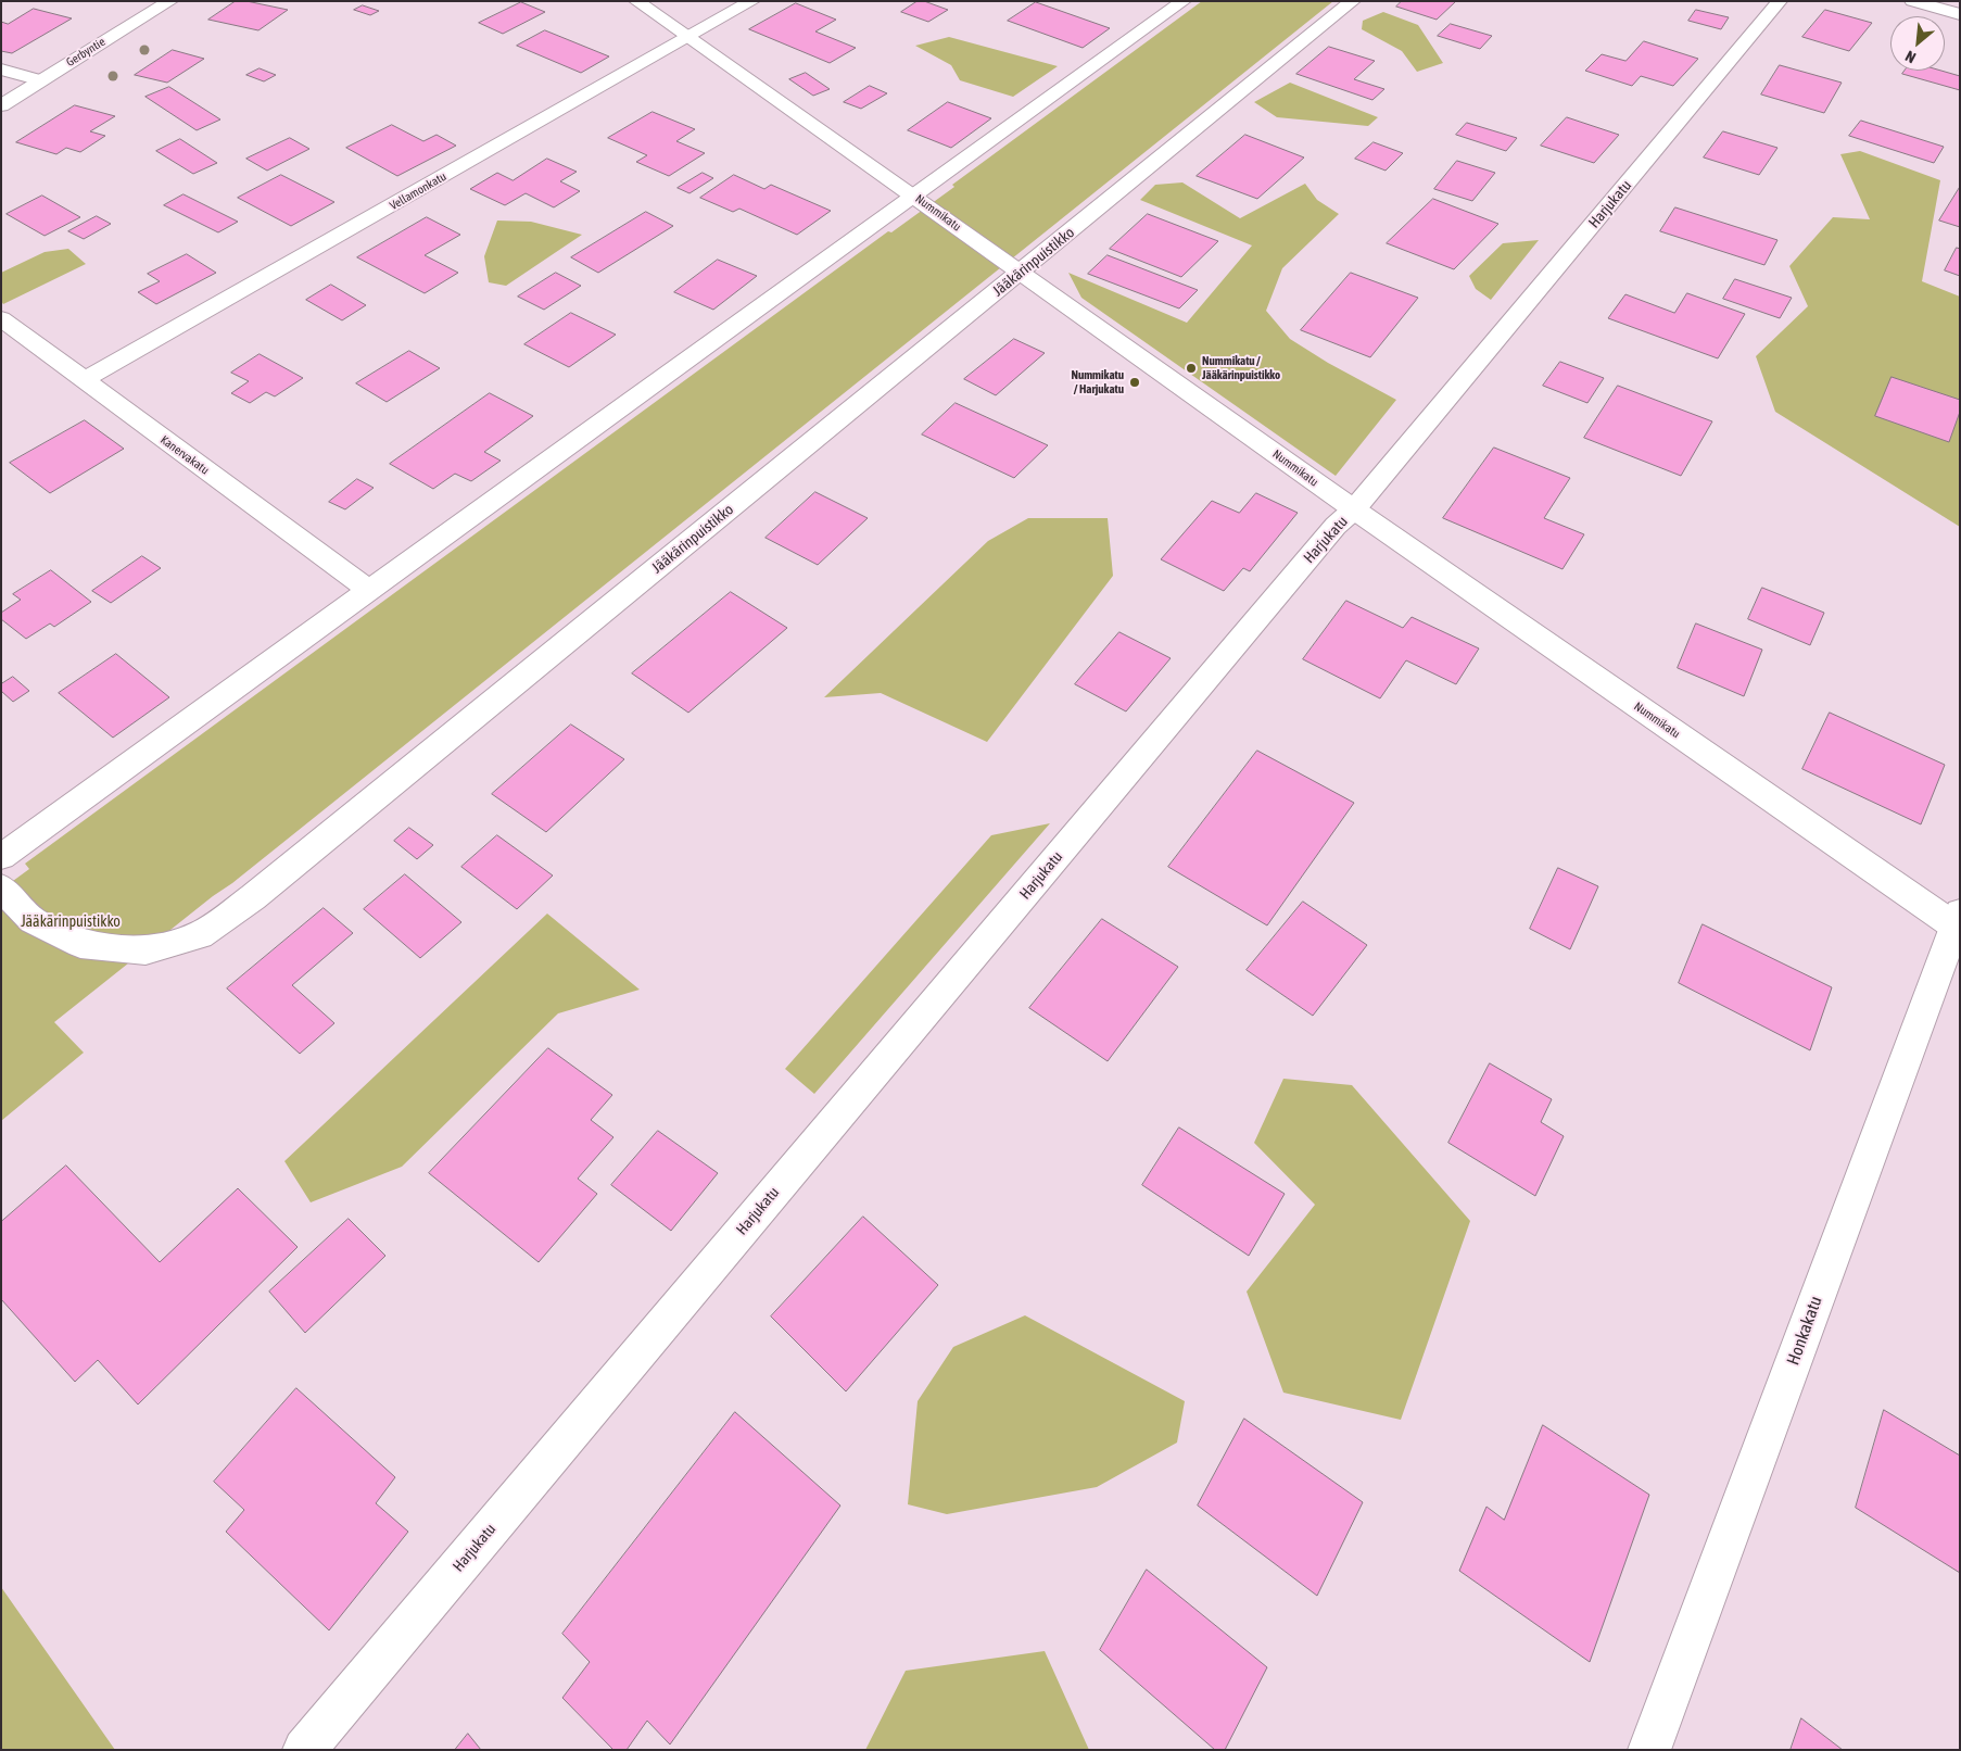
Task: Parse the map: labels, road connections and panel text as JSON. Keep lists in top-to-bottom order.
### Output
{
  "streets": {
    "street": [
      "Gerbyntie",
      "Vellamonkatu",
      "Harjukatu",
      "Nummikatu",
      "Jääkärinpuistikko",
      "Kanervakatu",
      "Honkakatu"
    ]
  },
  "crossings": [
    ["Vellamonkatu", "Nummikatu"],
    ["Vellamonkatu", "Kanervakatu"],
    ["Harjukatu", "Nummikatu"],
    ["Nummikatu", "Jääkärinpuistikko"],
    ["Nummikatu", "Honkakatu"]
  ],
  "parks": ["Jääkärinpuistikko"],
  "places": ["Nummikatu / Jääkärinpuistikko", "Nummikatu / Harjukatu"],
  "north": "bottom left"
}
